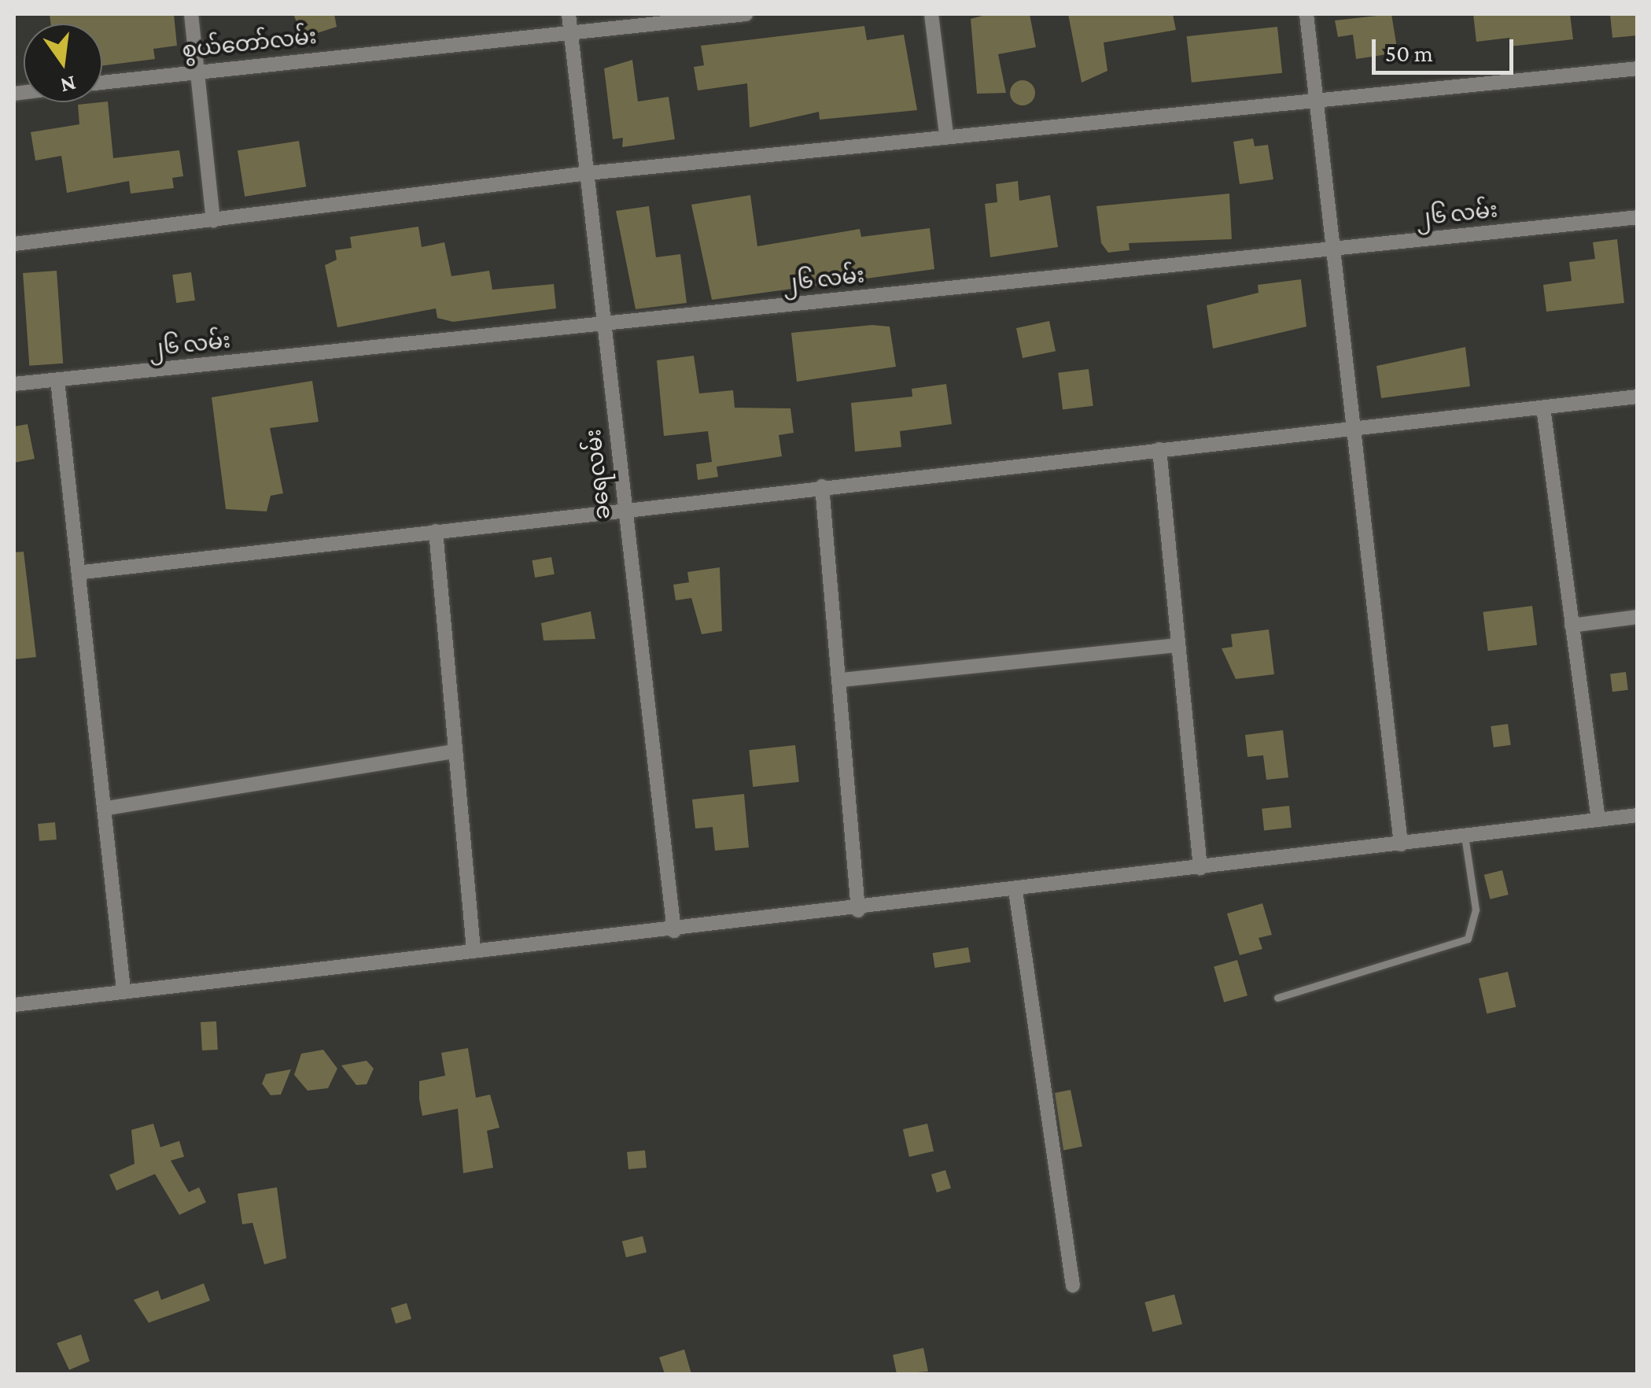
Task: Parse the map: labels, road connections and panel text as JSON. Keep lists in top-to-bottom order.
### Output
{
  "streets": {
    "street": ["စွယ်တော်လမ်း", "၂၆ လမ်း", "ခရေလမ်း"]
  },
  "crossings": [
    ["စွယ်တော်လမ်း", "ခရေလမ်း"],
    ["၂၆ လမ်း", "ခရေလမ်း"]
  ],
  "scale_bar": "50 m",
  "north": "bottom"
}
